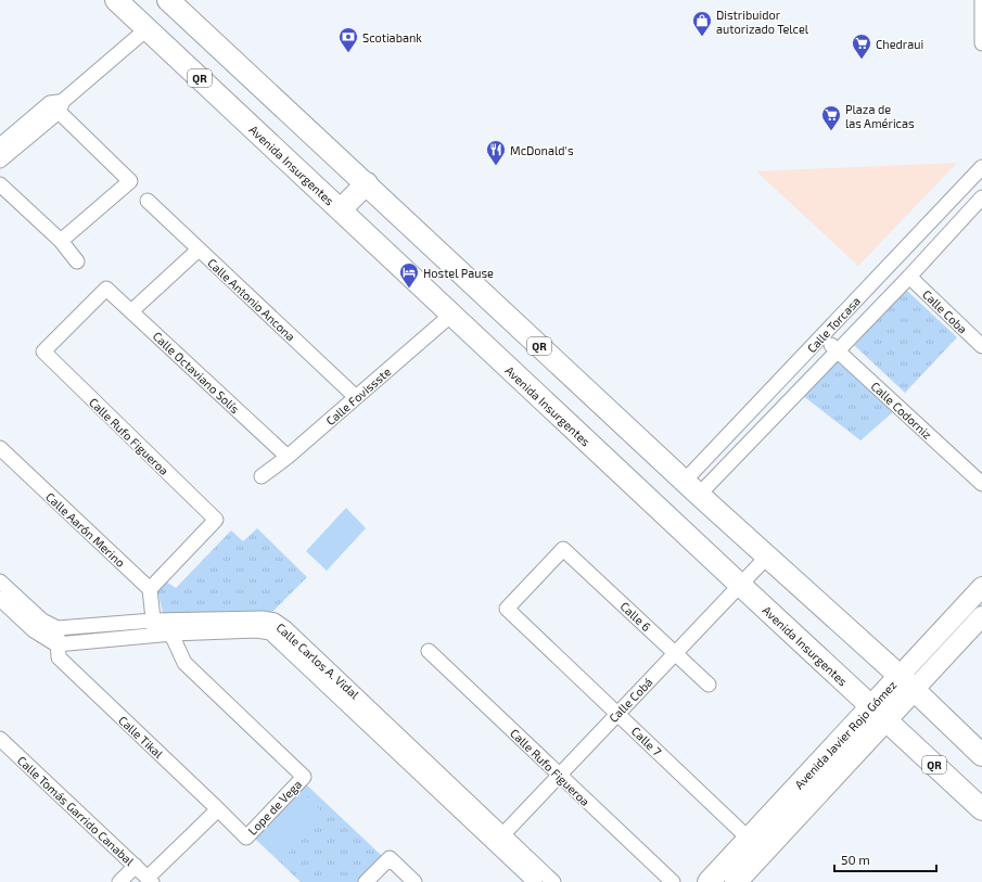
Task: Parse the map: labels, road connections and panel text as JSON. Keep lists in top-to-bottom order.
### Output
{
  "streets": {
    "main road": ["QR", "Avenida Insurgentes", "Avenida Javier Rojo Gómez"],
    "street": [
      "Calle Antonio Ancona",
      "Calle Coba",
      "Calle Torcasa",
      "Calle Octaviano Solís",
      "Calle Fovissste",
      "Calle Codorniz",
      "Calle Rufo Figueroa",
      "Calle Aarón Merino",
      "Calle 6",
      "Calle Carlos A. Vidal",
      "Calle Cobá",
      "Calle Tikal",
      "Calle 7",
      "Lope de Vega",
      "Calle Tomás Garrido Canabal"
    ]
  },
  "crossings": [
    ["QR", "Calle Torcasa"],
    ["QR", "Calle Cobá"],
    ["QR", "Avenida Javier Rojo Gómez"],
    ["Avenida Insurgentes", "Calle Fovissste"],
    ["Avenida Insurgentes", "Calle Cobá"],
    ["Avenida Insurgentes", "Avenida Javier Rojo Gómez"],
    ["Calle Antonio Ancona", "Calle Fovissste"],
    ["Calle Coba", "Calle Torcasa"],
    ["Calle Torcasa", "Calle Codorniz"],
    ["Calle Octaviano Solís", "Calle Fovissste"],
    ["Calle Octaviano Solís", "Calle Rufo Figueroa"],
    ["Calle Rufo Figueroa", "Calle Aarón Merino"],
    ["Calle Rufo Figueroa", "Calle Cobá"],
    ["Calle 6", "Calle Cobá"],
    ["Calle 6", "Calle 7"],
    ["Calle Carlos A. Vidal", "Calle Cobá"],
    ["Calle Carlos A. Vidal", "Calle Tikal"],
    ["Calle Carlos A. Vidal", "Lope de Vega"],
    ["Calle Cobá", "Calle 7"],
    ["Avenida Javier Rojo Gómez", "Calle 7"],
    ["Calle Tikal", "Lope de Vega"]
  ],
  "places": {
    "shop": ["Distribuidor autorizado Telcel"],
    "bank": ["Scotiabank"],
    "supermarket": ["Chedraui", "Plaza de las Américas"],
    "restaurant": ["McDonald's"],
    "hotel": ["Hostel Pause"]
  },
  "scale_bar": "50 m"
}
